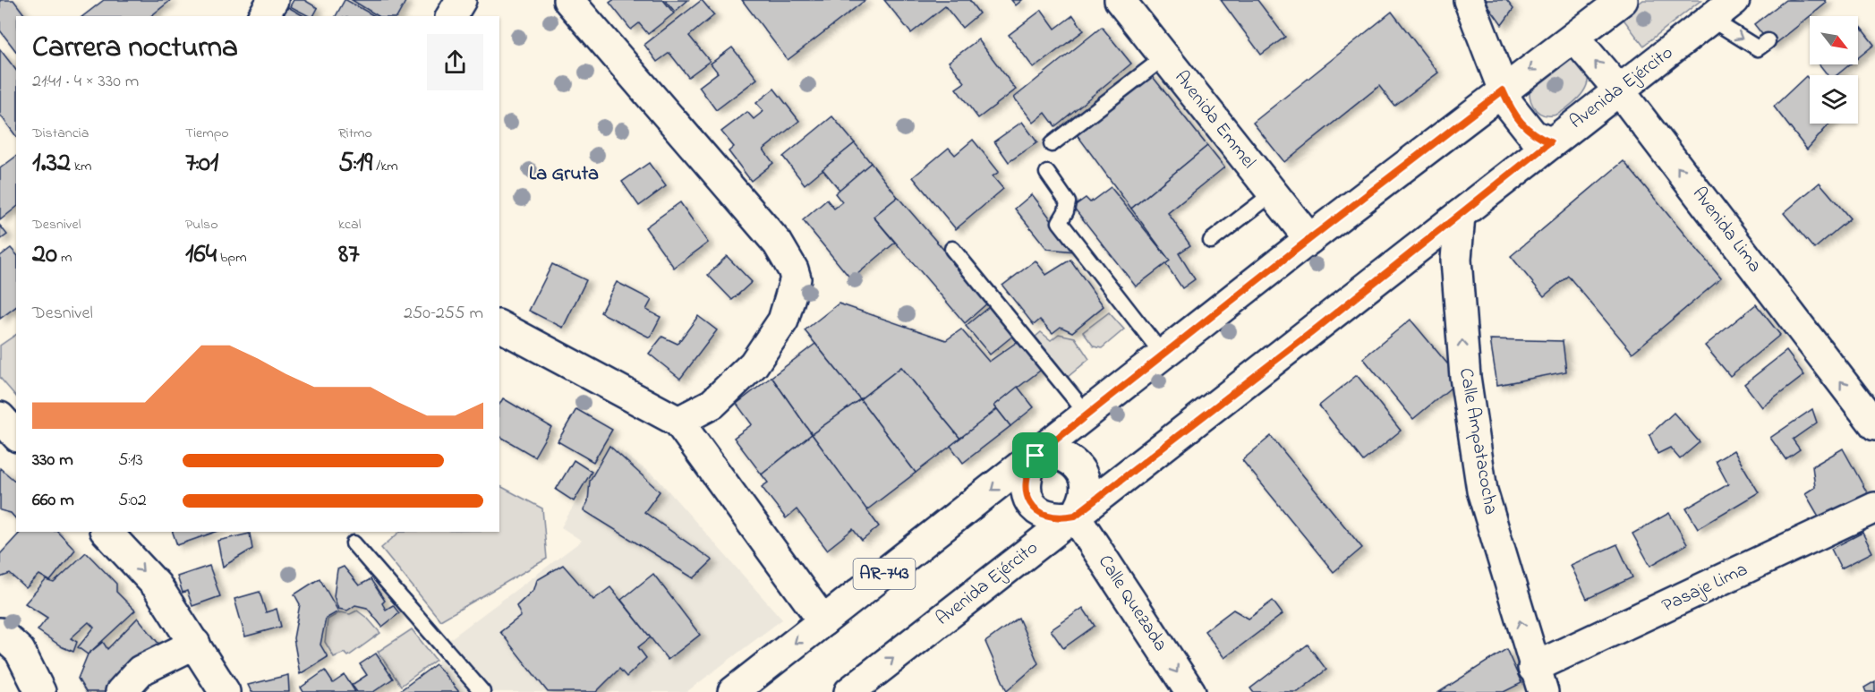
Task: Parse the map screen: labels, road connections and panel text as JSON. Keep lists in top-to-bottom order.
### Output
{
  "streets": {
    "street": [
      "Avenida Ejército",
      "Avenida Emmel",
      "Avenida Lima",
      "Calle Ampatacocha",
      "AR-743",
      "Pasaje Lima",
      "Calle Quezada"
    ]
  },
  "crossings": [
    ["Avenida Ejército", "Avenida Lima"],
    ["Avenida Ejército", "Calle Ampatacocha"],
    ["Avenida Ejército", "AR-743"],
    ["Avenida Ejército", "Calle Quezada"],
    ["Avenida Emmel", "AR-743"],
    ["Avenida Lima", "AR-743"],
    ["Calle Ampatacocha", "Pasaje Lima"],
    ["AR-743", "Calle Quezada"]
  ],
  "one_way": ["Avenida Lima", "Calle Ampatacocha", "Calle Quezada"],
  "districts": ["La Gruta"],
  "north": "bottom right",
  "page": {
    "heading": ["Carrera nocturna", "21:41 · 4 × 330 m"],
    "stats": [
      ["Distancia", "1.32 km"],
      ["Tiempo", "7:01"],
      ["Ritmo", "5:19 /km"],
      ["Desnivel", "20 m"],
      ["Pulso", "164 bpm"],
      ["kcal", "87"]
    ],
    "chart": ["Desnivel", "250–255 m"],
    "list": [
      {
        "name": "330 m",
        "note": "5:13"
      },
      {
        "name": "660 m",
        "note": "5:02"
      }
    ]
  }
}
